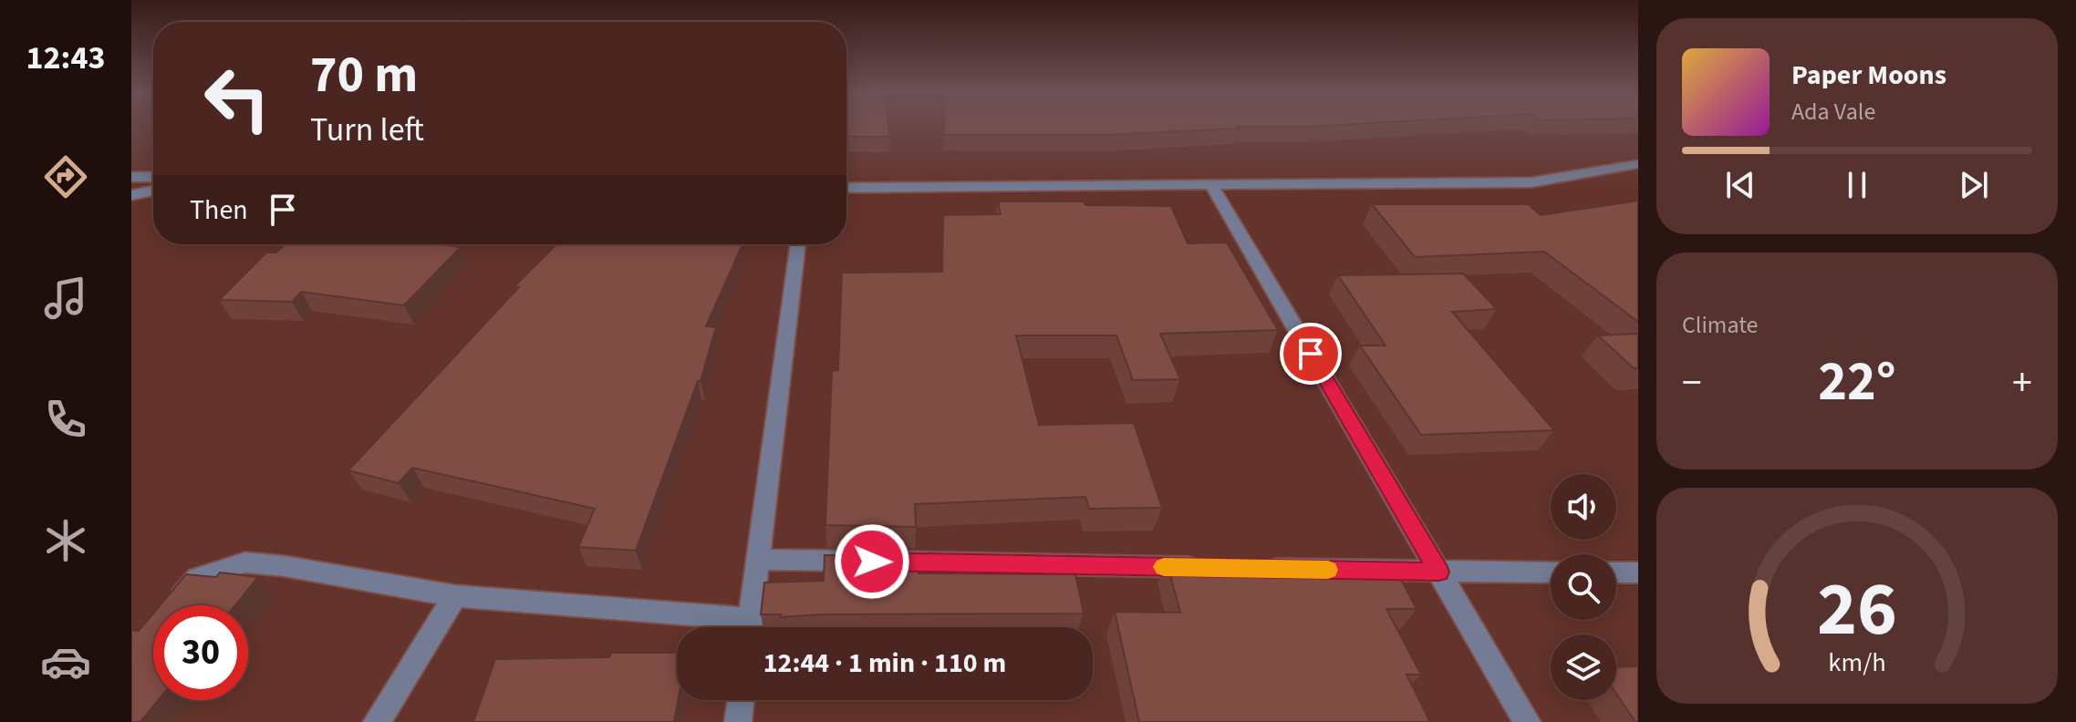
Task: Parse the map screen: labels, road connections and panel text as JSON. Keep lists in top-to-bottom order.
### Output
{
  "page": {
    "tabs": "12:43",
    "turn": ["70 m", "Turn left"],
    "song": ["Paper Moons", "Ada Vale"],
    "then": "Then",
    "tile": "Climate",
    "heat": ["−", "22°", "+"],
    "limit": "30",
    "trip": "12:44 · 1 min · 110 m",
    "gauge": ["26", "km/h"]
  }
}
